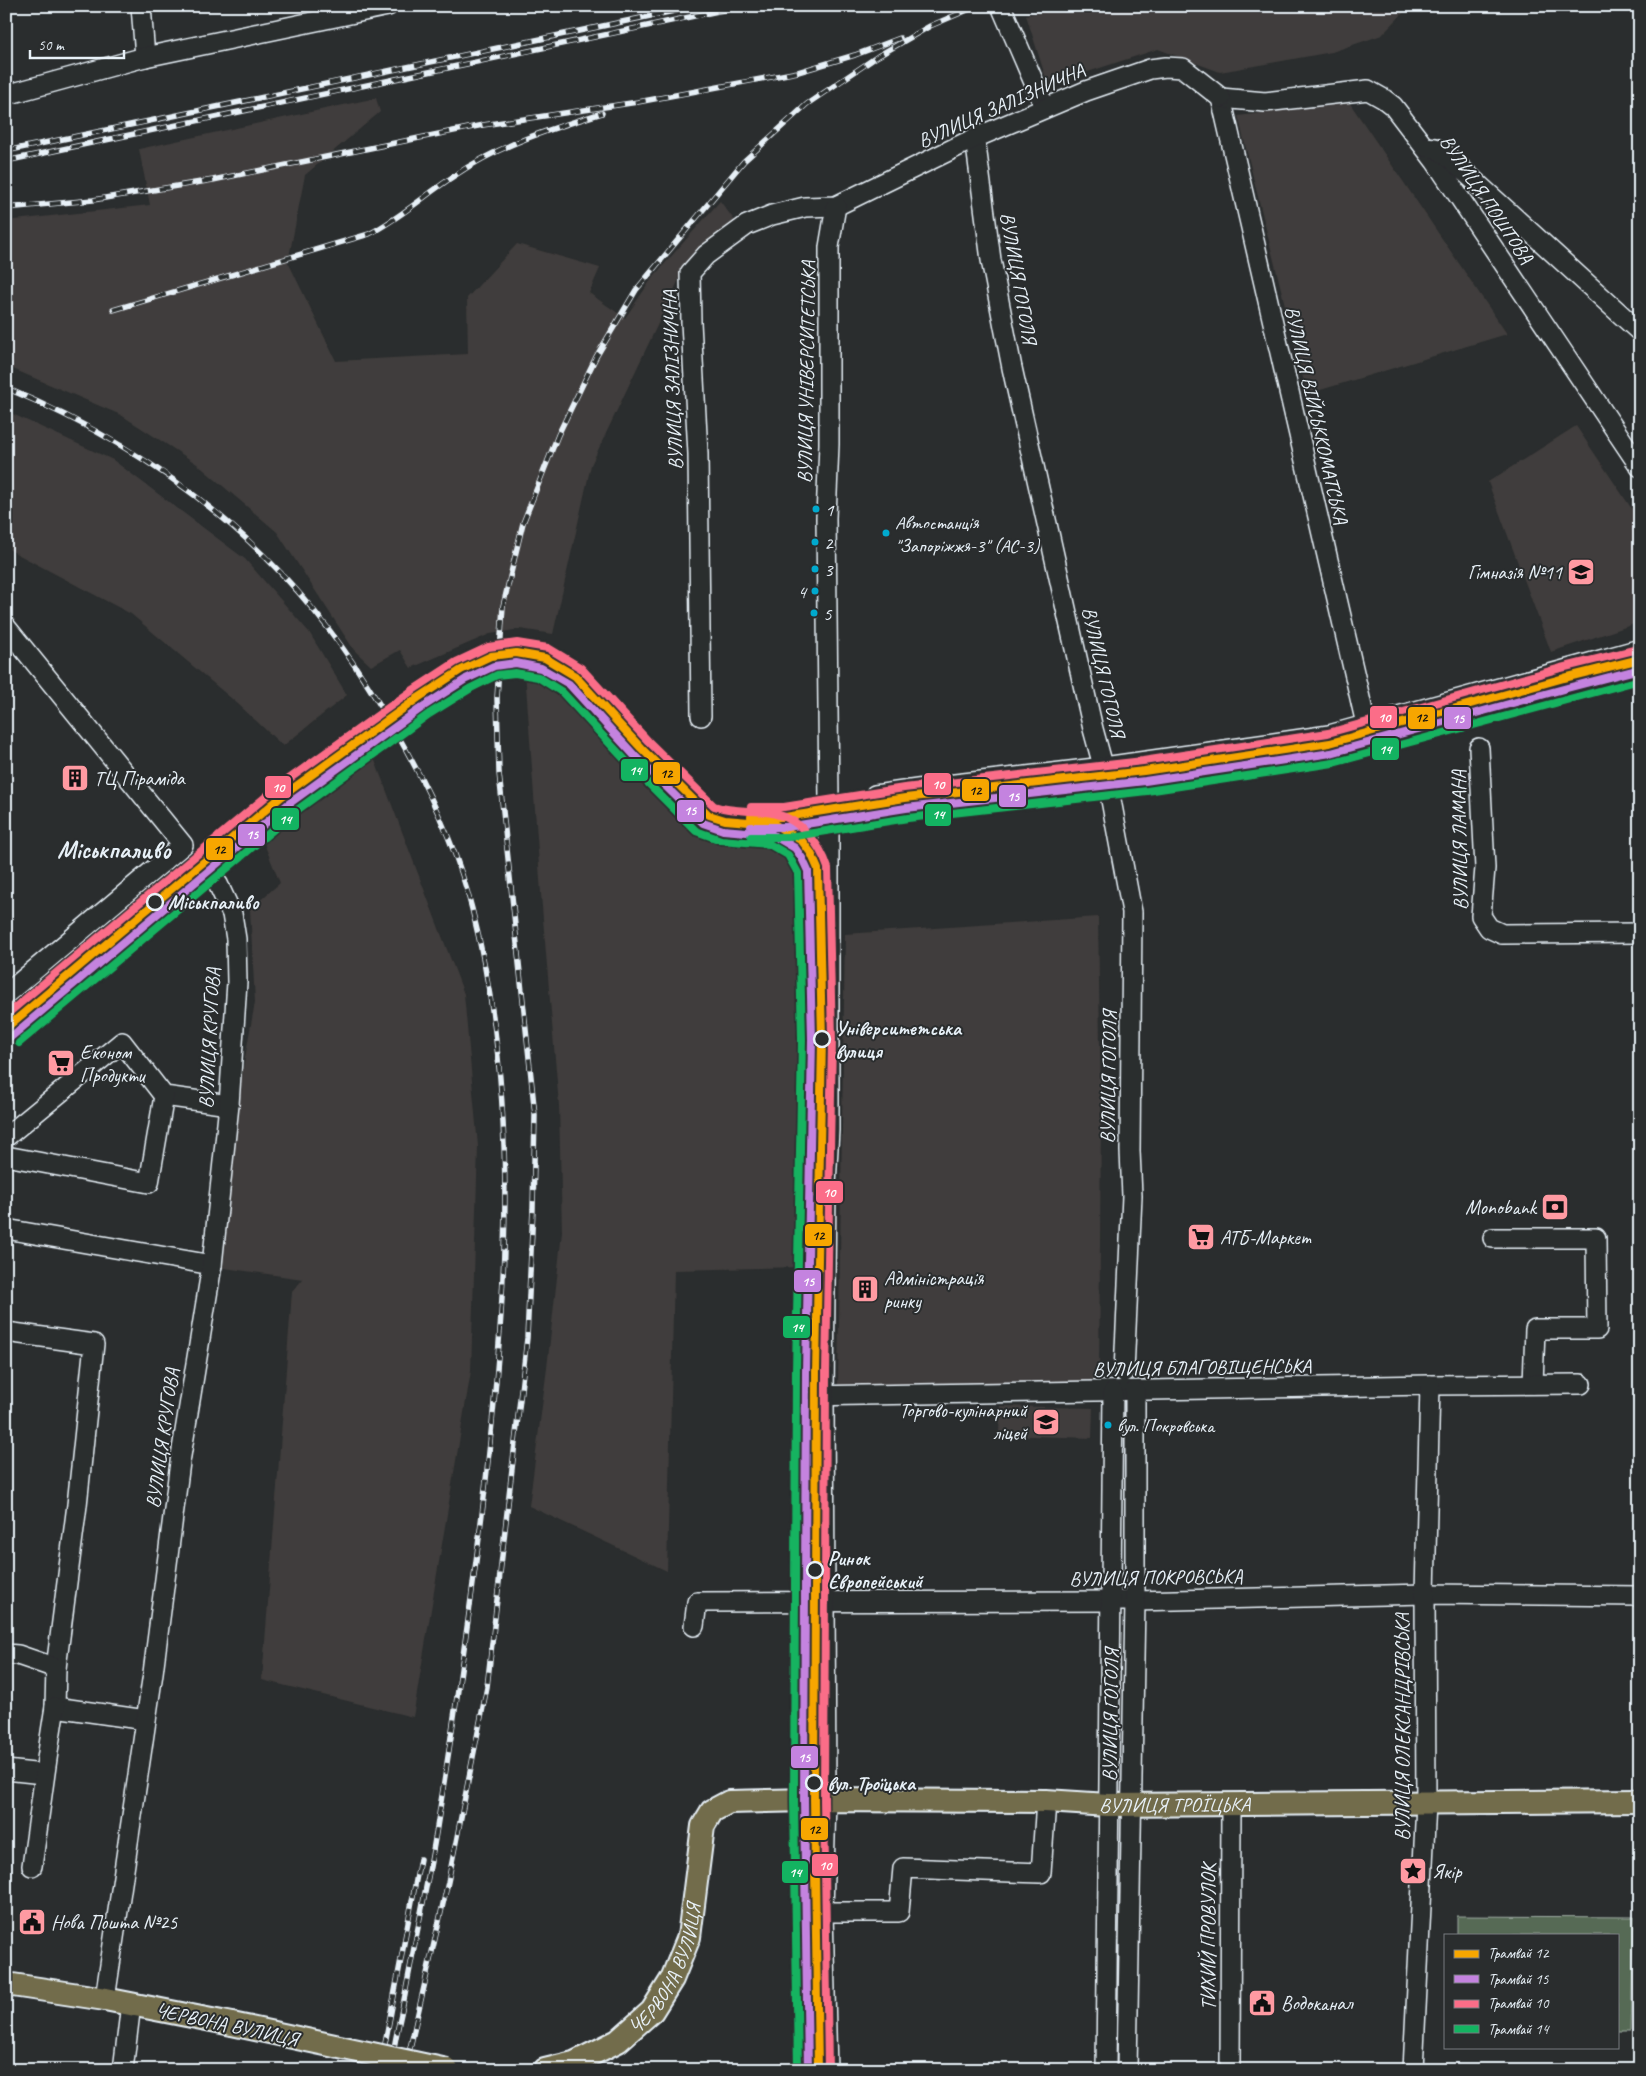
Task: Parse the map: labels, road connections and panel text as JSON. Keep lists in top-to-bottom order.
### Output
{
  "streets": {
    "main road": ["ВУЛИЦЯ ТРОЇЦЬКА", "ЧЕРВОНА ВУЛИЦЯ"],
    "street": [
      "ВУЛИЦЯ ЗАЛІЗНИЧНА",
      "ВУЛИЦЯ ПОШТОВА",
      "ВУЛИЦЯ ГОГОЛЯ",
      "ВУЛИЦЯ УНІВЕРСИТЕТСЬКА",
      "ВУЛИЦЯ ВІЙСЬККОМАТСЬКА",
      "ВУЛИЦЯ ЛАМАНА",
      "ВУЛИЦЯ КРУГОВА",
      "ВУЛИЦЯ БЛАГОВІЩЕНСЬКА",
      "ВУЛИЦЯ ПОКРОВСЬКА",
      "ВУЛИЦЯ ОЛЕКСАНДРІВСЬКА",
      "ТИХИЙ ПРОВУЛОК"
    ]
  },
  "crossings": [
    ["ВУЛИЦЯ ЗАЛІЗНИЧНА", "ВУЛИЦЯ ПОШТОВА"],
    ["ВУЛИЦЯ ЗАЛІЗНИЧНА", "ВУЛИЦЯ ГОГОЛЯ"],
    ["ВУЛИЦЯ ЗАЛІЗНИЧНА", "ВУЛИЦЯ УНІВЕРСИТЕТСЬКА"],
    ["ВУЛИЦЯ ЗАЛІЗНИЧНА", "ВУЛИЦЯ ВІЙСЬККОМАТСЬКА"],
    ["ВУЛИЦЯ ПОШТОВА", "ВУЛИЦЯ ВІЙСЬККОМАТСЬКА"],
    ["ВУЛИЦЯ ГОГОЛЯ", "ВУЛИЦЯ БЛАГОВІЩЕНСЬКА"],
    ["ВУЛИЦЯ ГОГОЛЯ", "ВУЛИЦЯ ПОКРОВСЬКА"],
    ["ВУЛИЦЯ ГОГОЛЯ", "ВУЛИЦЯ ТРОЇЦЬКА"],
    ["ВУЛИЦЯ УНІВЕРСИТЕТСЬКА", "ВУЛИЦЯ БЛАГОВІЩЕНСЬКА"],
    ["ВУЛИЦЯ УНІВЕРСИТЕТСЬКА", "ВУЛИЦЯ ПОКРОВСЬКА"],
    ["ВУЛИЦЯ УНІВЕРСИТЕТСЬКА", "ВУЛИЦЯ ТРОЇЦЬКА"],
    ["ВУЛИЦЯ КРУГОВА", "ЧЕРВОНА ВУЛИЦЯ"],
    ["ВУЛИЦЯ БЛАГОВІЩЕНСЬКА", "ВУЛИЦЯ ОЛЕКСАНДРІВСЬКА"],
    ["ВУЛИЦЯ ПОКРОВСЬКА", "ВУЛИЦЯ ОЛЕКСАНДРІВСЬКА"],
    ["ВУЛИЦЯ ОЛЕКСАНДРІВСЬКА", "ВУЛИЦЯ ТРОЇЦЬКА"],
    ["ВУЛИЦЯ ТРОЇЦЬКА", "ТИХИЙ ПРОВУЛОК"],
    ["ВУЛИЦЯ ТРОЇЦЬКА", "ЧЕРВОНА ВУЛИЦЯ"]
  ],
  "districts": ["Міськпаливо"],
  "places": {
    "other": [
      "1",
      "Автостанція \"Запоріжжя-3\" (АС-3)",
      "2",
      "3",
      "4",
      "5",
      "Міськпаливо",
      "Університетська вулиця",
      "вул. Покровська",
      "Ринок Європейський",
      "вул. Троїцька"
    ],
    "school or university": ["Гімназія №11", "Торгово-кулінарний ліцей"],
    "building": ["ТЦ Піраміда", "Адміністрація ринку"],
    "supermarket": ["Економ Продукти", "АТБ-Маркет"],
    "bank": ["Monobank"],
    "place": ["Якір"],
    "public building": ["Нова Пошта №25", "Водоканал"]
  },
  "lines": [
    "tram line 10",
    "tram line 12",
    "tram line 15",
    "tram line 14"
  ],
  "legend": [
    "Трамвай 12",
    "Трамвай 15",
    "Трамвай 10",
    "Трамвай 14"
  ],
  "scale_bar": "50 m"
}
